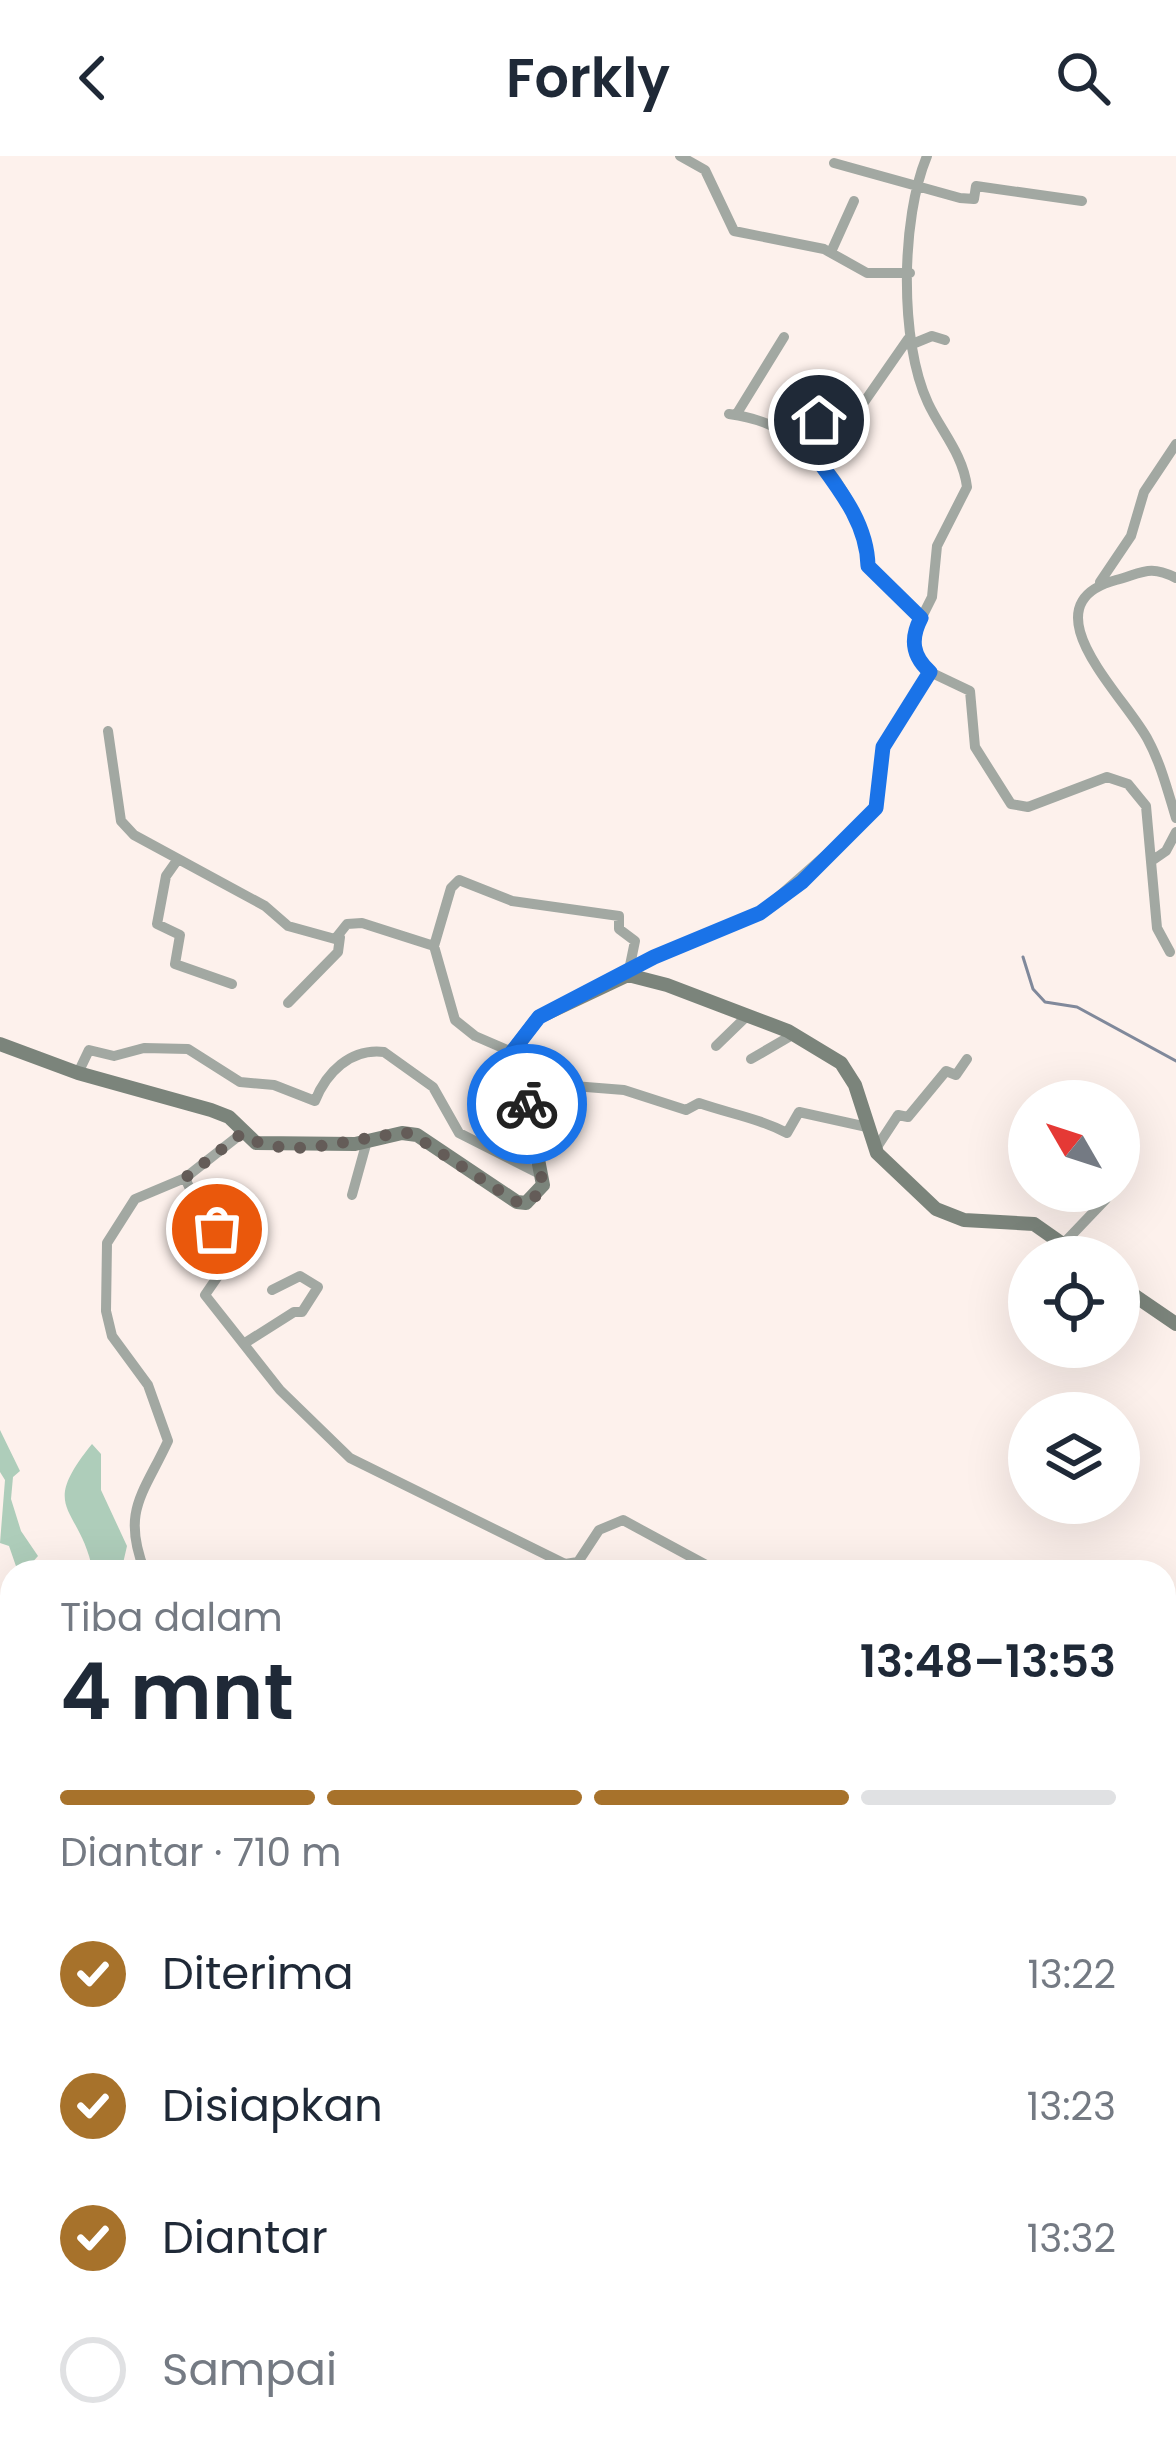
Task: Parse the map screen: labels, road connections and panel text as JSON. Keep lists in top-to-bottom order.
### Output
{
  "north": "top left",
  "page": {
    "header": "Forkly",
    "heading": ["4 mnt", "Tiba dalam", "13:48–13:53"],
    "bar": "Diantar · 710 m",
    "list": [
      ["Diterima", "13:22"],
      ["Disiapkan", "13:23"],
      ["Diantar", "13:32"],
      "Sampai"
    ]
  }
}
